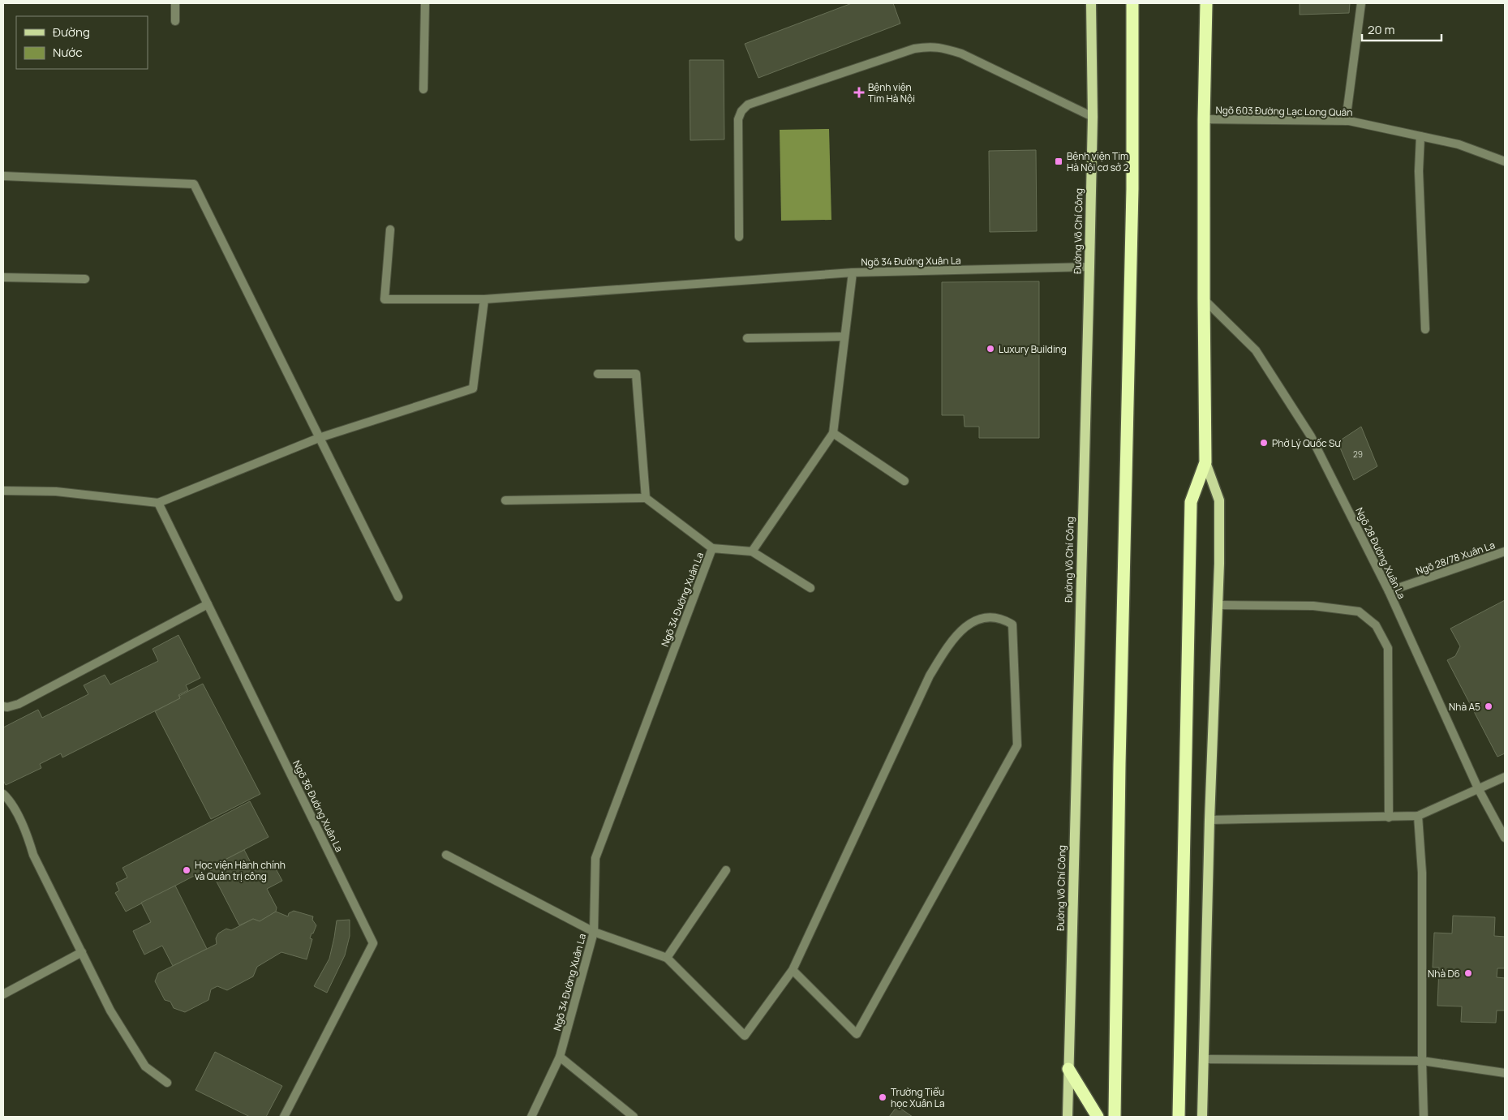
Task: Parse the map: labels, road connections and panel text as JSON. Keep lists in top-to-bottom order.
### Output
{
  "streets": {
    "main road": ["Đường Võ Chí Công"],
    "street": [
      "Ngõ 603 Đường Lạc Long Quân",
      "Ngõ 34 Đường Xuân La",
      "Ngõ 28 Đường Xuân La",
      "Ngõ 28/78 Xuân La",
      "Ngõ 36 Đường Xuân La"
    ]
  },
  "crossings": [
    ["Đường Võ Chí Công", "Ngõ 34 Đường Xuân La"],
    ["Ngõ 28 Đường Xuân La", "Ngõ 28/78 Xuân La"]
  ],
  "places": {
    "health": ["Bệnh viện Tim Hà Nội"],
    "transit": ["Bệnh viện Tim Hà Nội cơ sở 2"],
    "other": [
      "Luxury Building",
      "Phở Lý Quốc Sư",
      "Nhà A5",
      "Học viện Hành chính và Quản trị công",
      "Nhà D6",
      "Trường Tiểu học Xuân La"
    ]
  },
  "house_numbers": ["29"],
  "legend": ["Đường", "Nước"],
  "scale_bar": "20 m"
}
